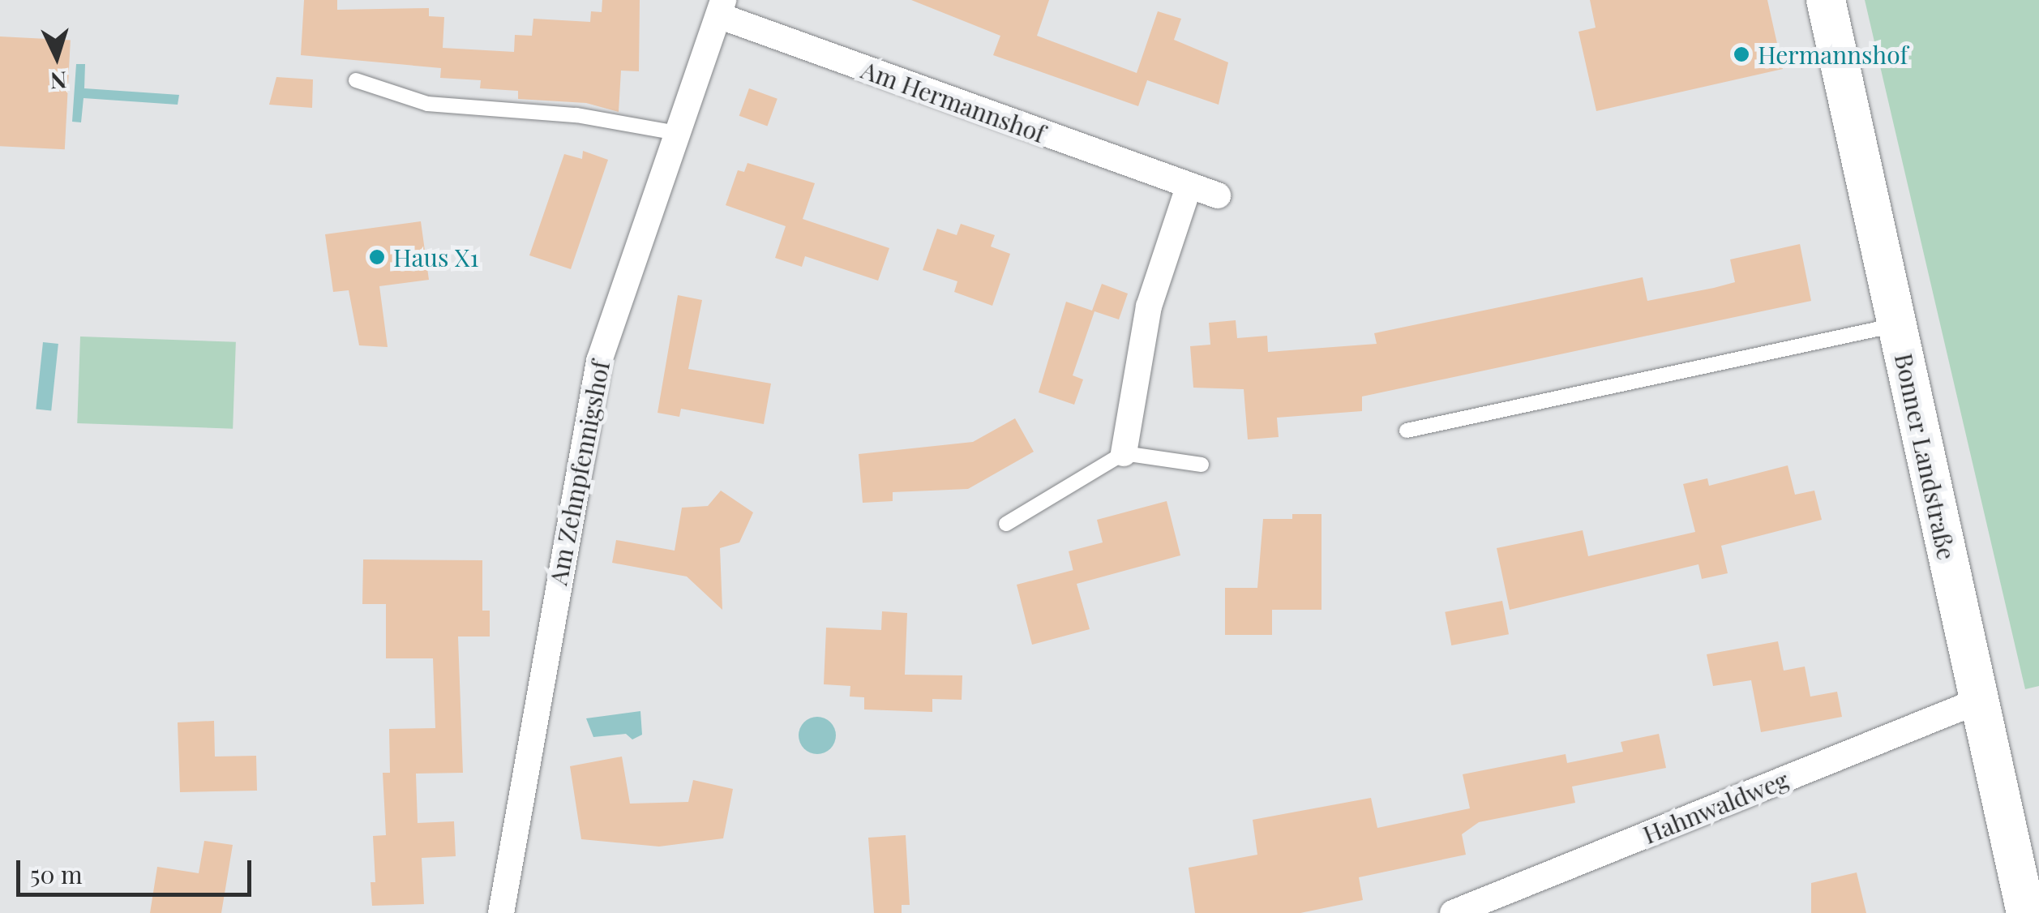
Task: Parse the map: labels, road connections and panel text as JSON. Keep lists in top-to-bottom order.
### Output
{
  "streets": {
    "main road": ["Bonner Landstraße"],
    "street": ["Am Hermannshof", "Am Zehnpfennigshof", "Hahnwaldweg"]
  },
  "crossings": [
    ["Am Hermannshof", "Am Zehnpfennigshof"],
    ["Bonner Landstraße", "Hahnwaldweg"]
  ],
  "places": ["Hermannshof", "Haus X1"],
  "scale_bar": "50 m",
  "north": "bottom"
}
